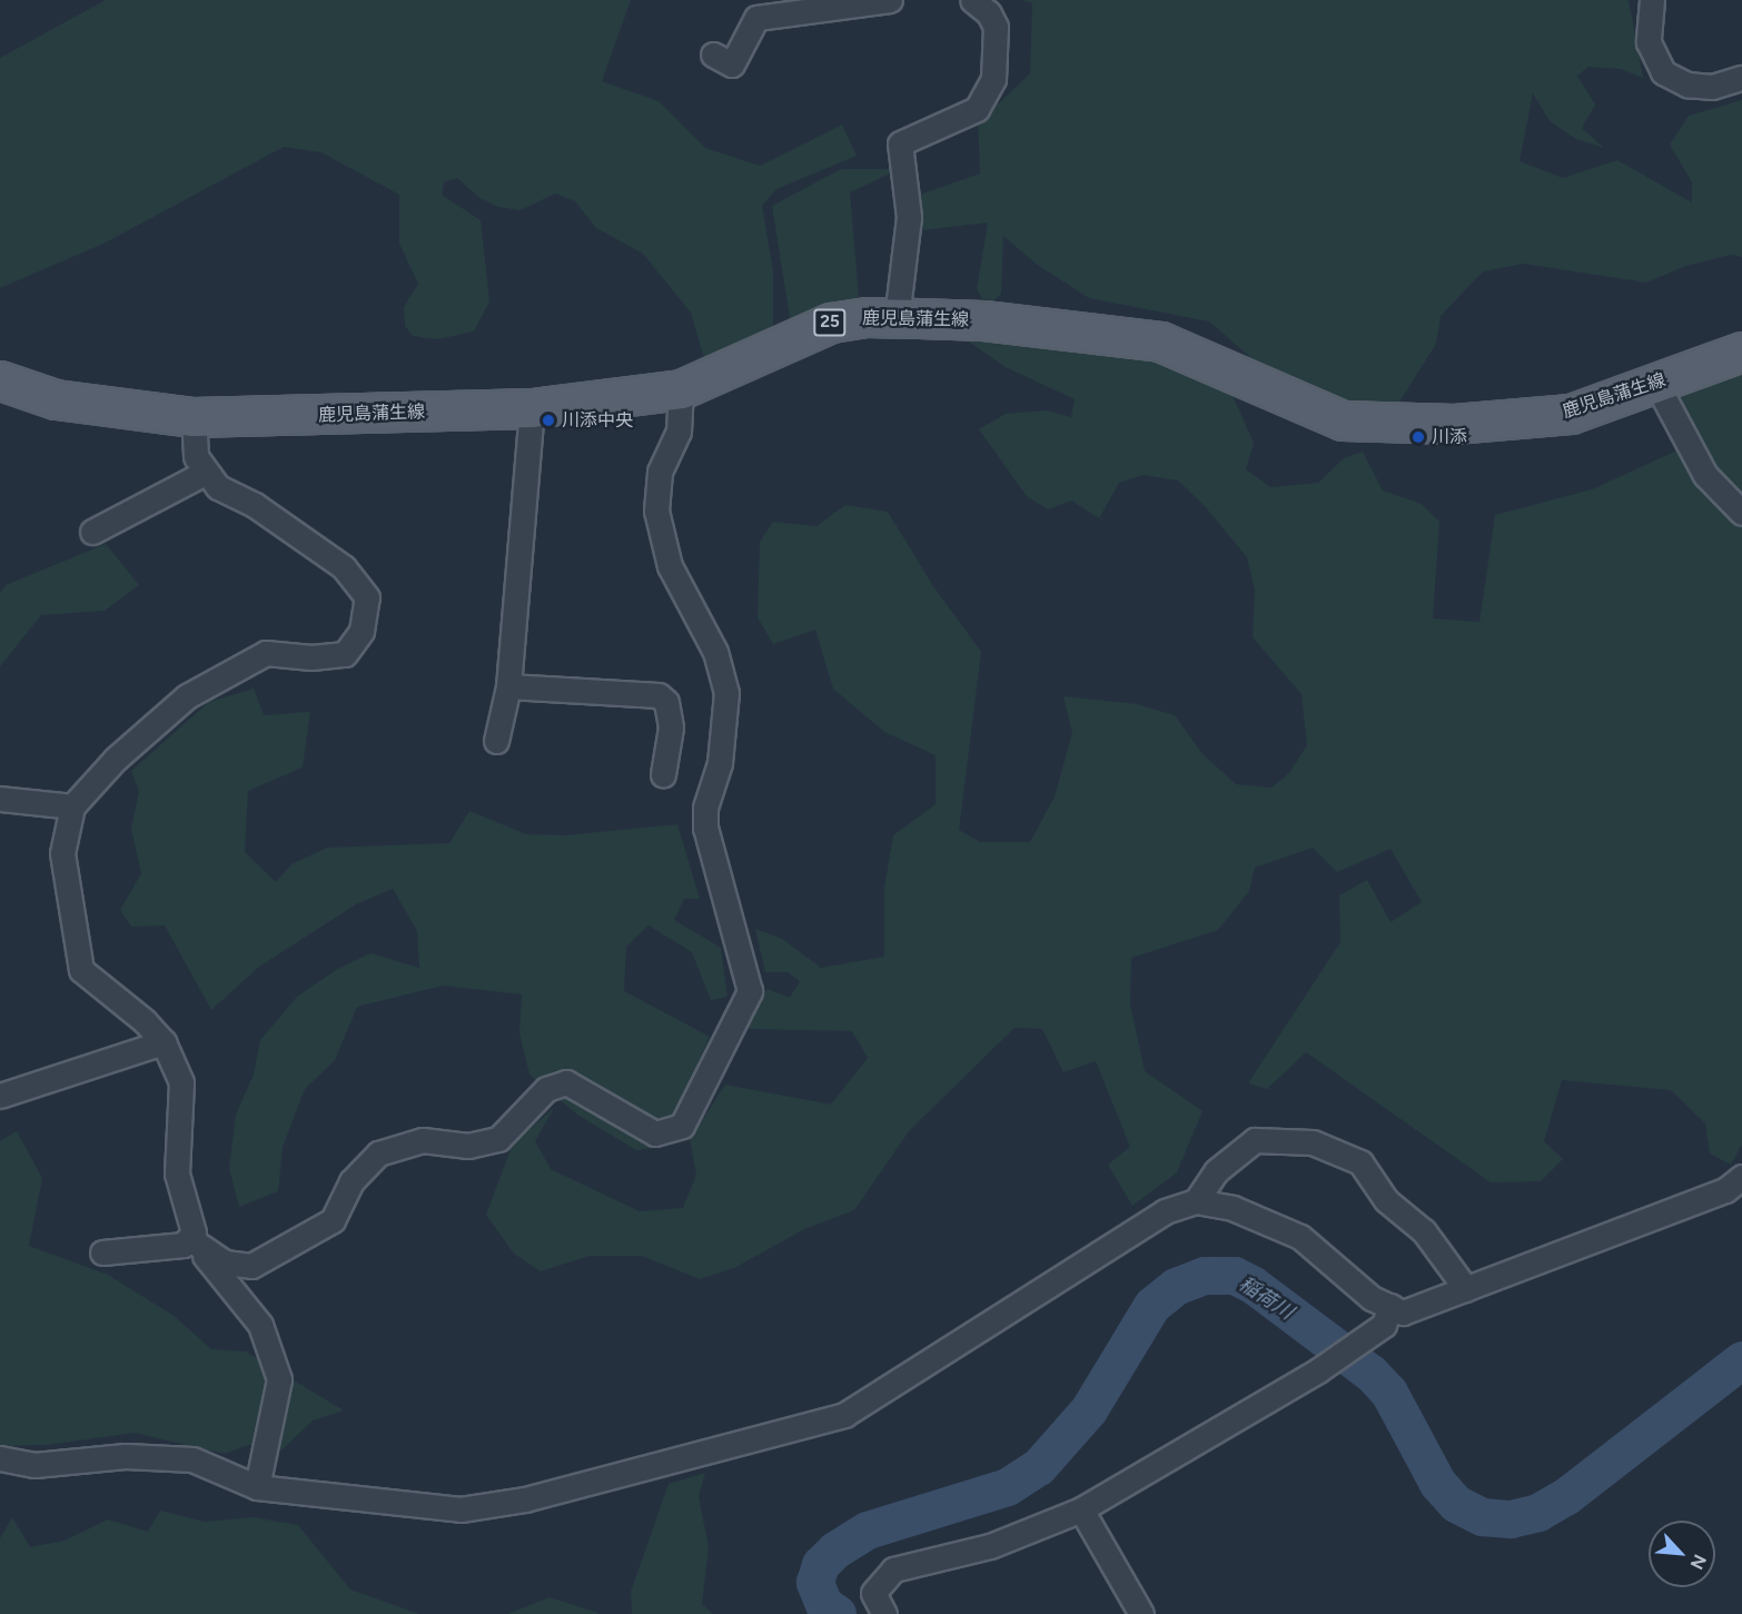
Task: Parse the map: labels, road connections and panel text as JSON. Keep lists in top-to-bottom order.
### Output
{
  "streets": {
    "main road": ["鹿児島蒲生線", "25"]
  },
  "water": ["稲荷川"],
  "places": ["川添中央", "川添"],
  "north": "bottom right"
}
